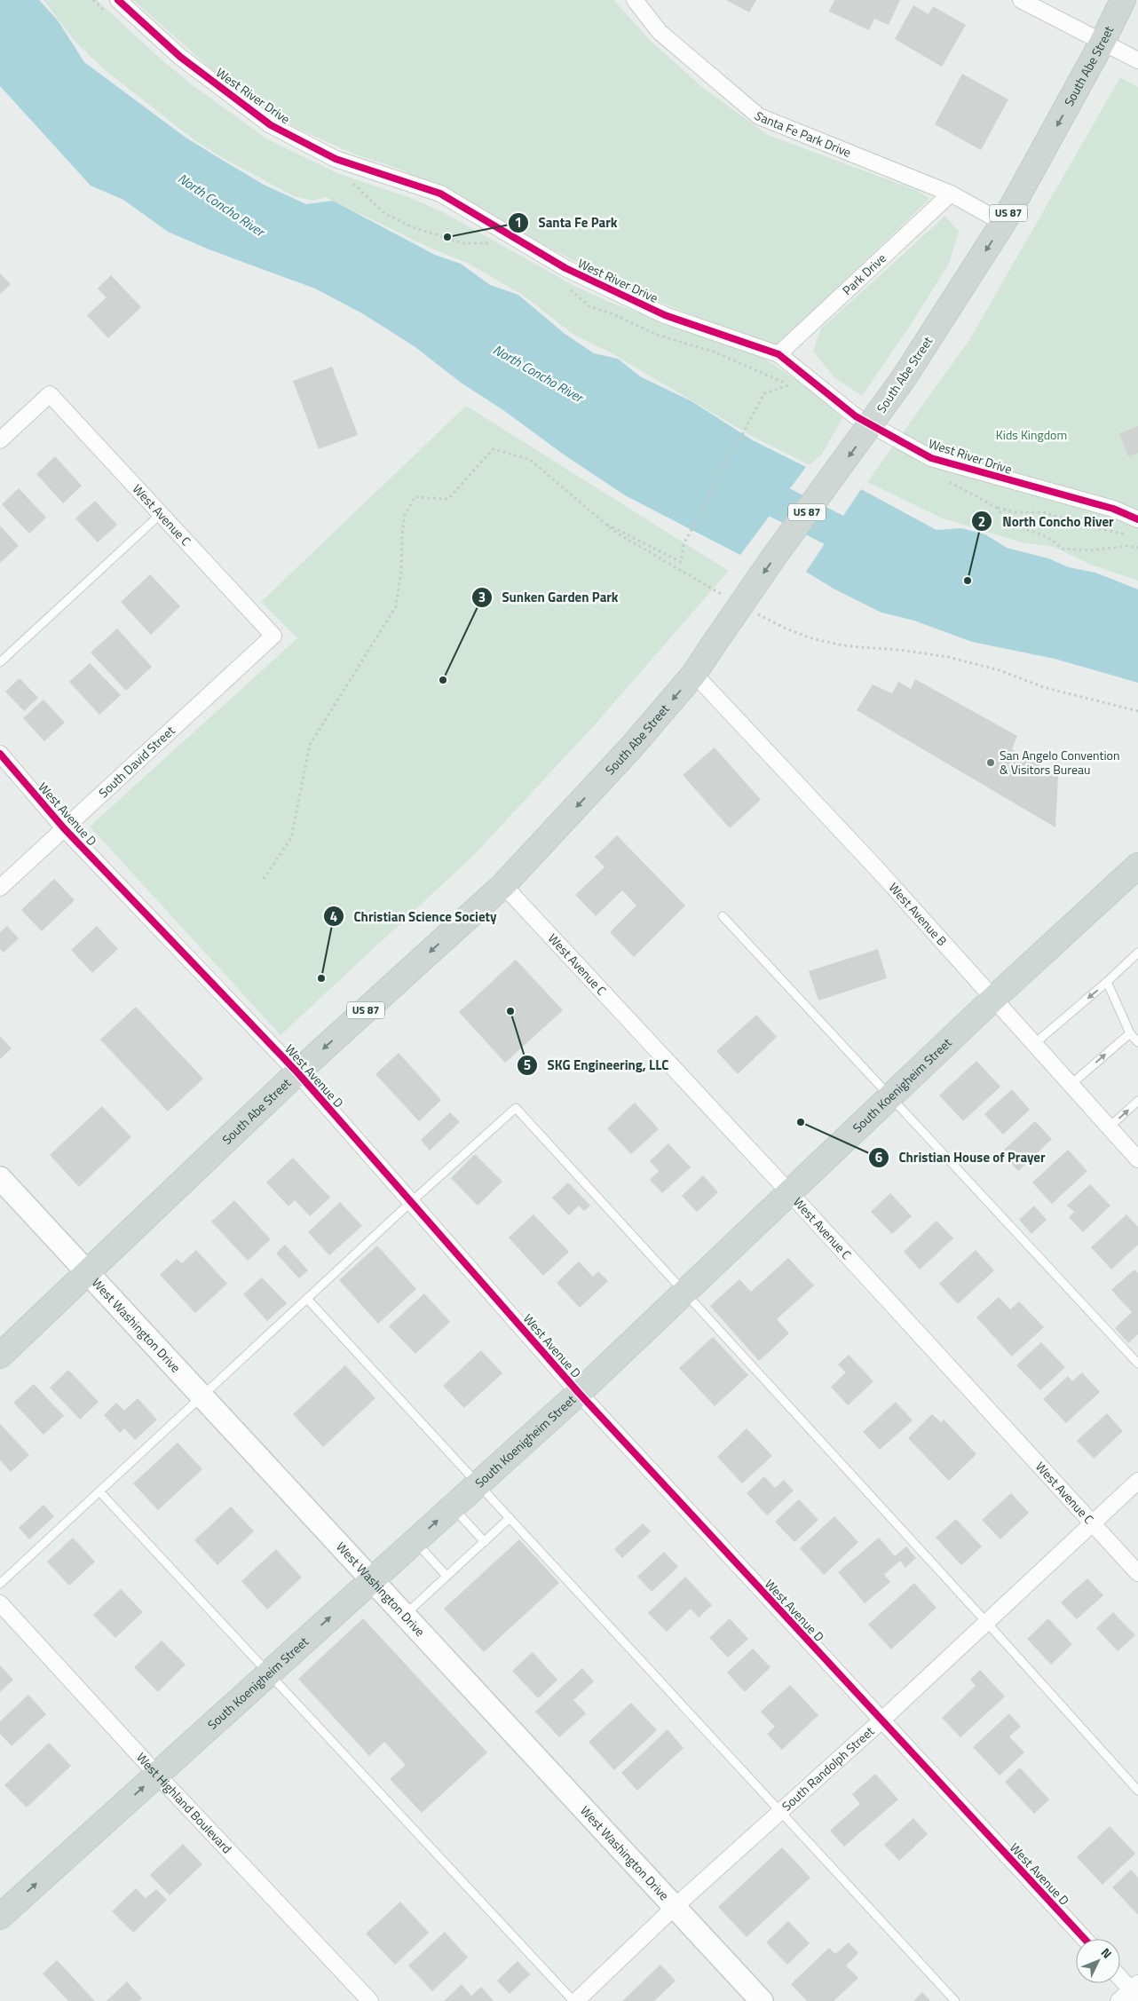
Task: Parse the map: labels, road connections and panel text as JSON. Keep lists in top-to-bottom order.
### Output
{
  "streets": {
    "main road": ["South Abe Street", "US 87", "South Koenigheim Street"],
    "street": [
      "West River Drive",
      "Santa Fe Park Drive",
      "Park Drive",
      "West Avenue C",
      "South David Street",
      "West Avenue D",
      "West Avenue B",
      "West Washington Drive",
      "South Randolph Street",
      "West Highland Boulevard"
    ]
  },
  "crossings": [
    ["South Abe Street", "Santa Fe Park Drive"],
    ["South Abe Street", "West Avenue C"],
    ["South Abe Street", "West Avenue D"],
    ["South Abe Street", "West Avenue B"],
    ["South Abe Street", "West Washington Drive"],
    ["West River Drive", "Park Drive"],
    ["Santa Fe Park Drive", "Park Drive"],
    ["West Avenue C", "South David Street"],
    ["West Avenue C", "South Koenigheim Street"],
    ["West Avenue C", "South Randolph Street"],
    ["South David Street", "West Avenue D"],
    ["West Avenue D", "South Koenigheim Street"],
    ["West Avenue D", "South Randolph Street"],
    ["West Avenue B", "South Koenigheim Street"],
    ["South Koenigheim Street", "West Washington Drive"],
    ["South Koenigheim Street", "West Highland Boulevard"],
    ["West Washington Drive", "South Randolph Street"]
  ],
  "one_way": ["South Abe Street"],
  "water": ["North Concho River"],
  "parks": ["Kids Kingdom"],
  "places": [
    "Santa Fe Park",
    "North Concho River",
    "Sunken Garden Park",
    "San Angelo Convention & Visitors Bureau",
    "Christian Science Society",
    "SKG Engineering, LLC",
    "Christian House of Prayer"
  ],
  "north": "top right"
}
